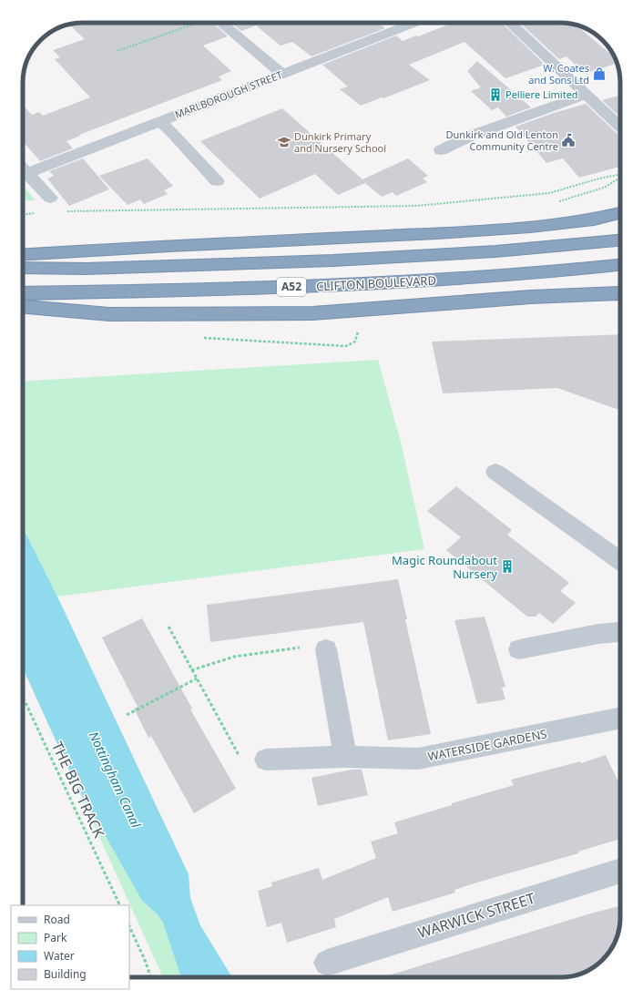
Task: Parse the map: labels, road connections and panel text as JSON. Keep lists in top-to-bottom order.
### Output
{
  "streets": {
    "highway": ["CLIFTON BOULEVARD", "A52"],
    "street": ["MARLBOROUGH STREET", "WATERSIDE GARDENS", "WARWICK STREET"],
    "path": ["THE BIG TRACK"]
  },
  "water": ["Nottingham Canal"],
  "places": {
    "shop": ["W. Coates and Sons Ltd"],
    "building": ["Pelliere Limited", "Magic Roundabout Nursery"],
    "public building": ["Dunkirk and Old Lenton Community Centre"],
    "school or university": ["Dunkirk Primary and Nursery School"]
  },
  "legend": [
    "Road",
    "Park",
    "Water",
    "Building"
  ]
}
